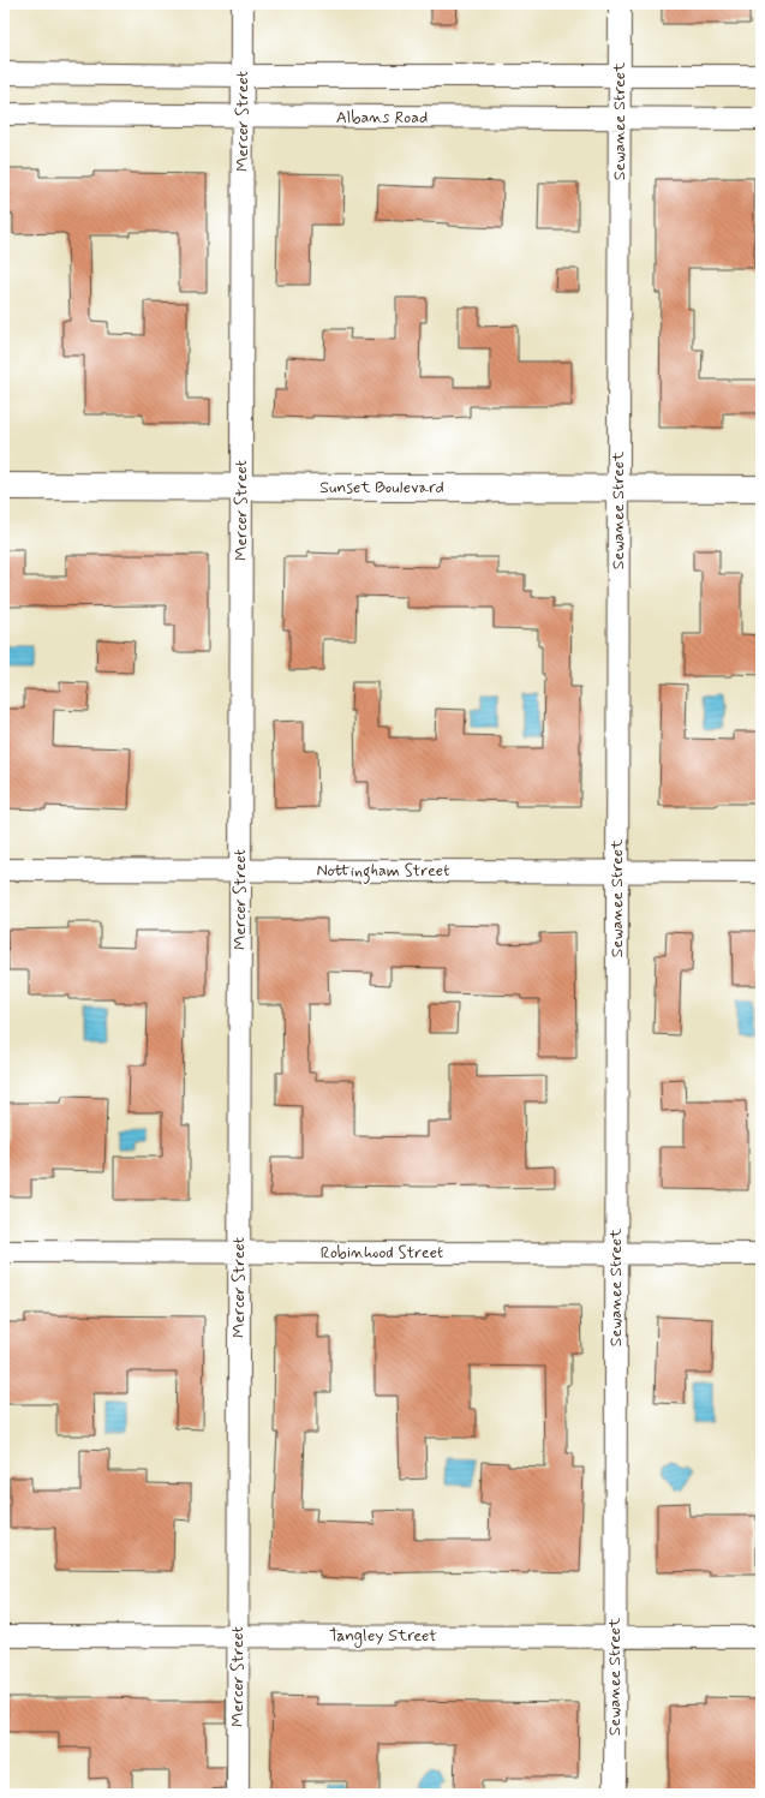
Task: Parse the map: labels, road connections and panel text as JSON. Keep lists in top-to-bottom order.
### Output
{
  "streets": {
    "street": [
      "Albans Road",
      "Mercer Street",
      "Sewanee Street",
      "Sunset Boulevard",
      "Nottingham Street",
      "Robinhood Street",
      "Tangley Street"
    ]
  },
  "crossings": [
    ["Albans Road", "Mercer Street"],
    ["Albans Road", "Sewanee Street"],
    ["Mercer Street", "Sunset Boulevard"],
    ["Mercer Street", "Nottingham Street"],
    ["Mercer Street", "Robinhood Street"],
    ["Mercer Street", "Tangley Street"],
    ["Sewanee Street", "Sunset Boulevard"],
    ["Sewanee Street", "Nottingham Street"],
    ["Sewanee Street", "Robinhood Street"],
    ["Sewanee Street", "Tangley Street"]
  ]
}
